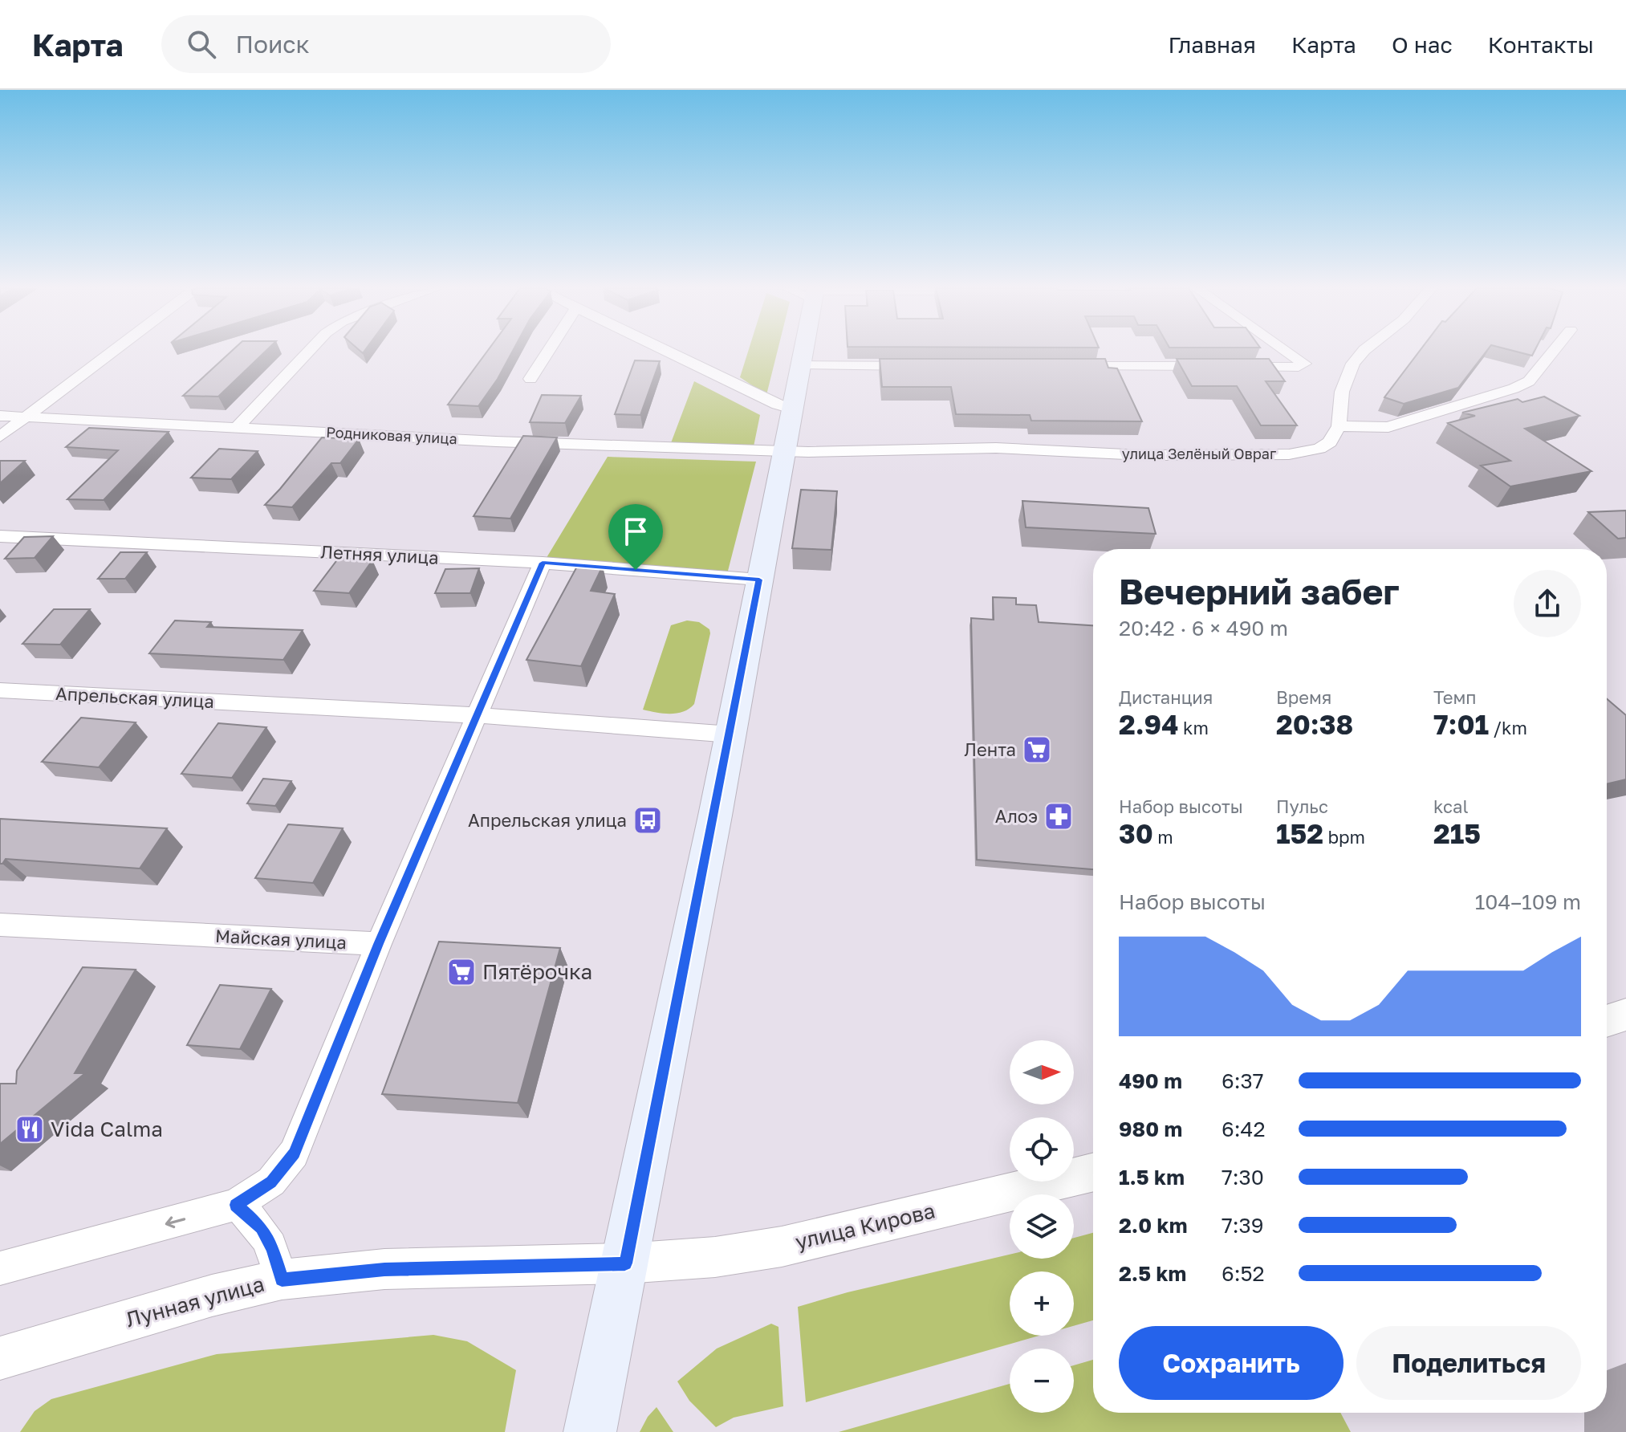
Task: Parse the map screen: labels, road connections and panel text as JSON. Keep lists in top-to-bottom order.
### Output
{
  "streets": {
    "street": [
      "Родниковая улица",
      "улица Зелёный Овраг",
      "Летняя улица",
      "Апрельская улица",
      "Майская улица",
      "улица Кирова",
      "Лунная улица"
    ]
  },
  "crossings": [
    ["Родниковая улица", "улица Зелёный Овраг"],
    ["улица Кирова", "Лунная улица"]
  ],
  "places": {
    "supermarket": ["Лента", "Пятёрочка"],
    "pharmacy": ["Алоэ"],
    "bus stop": ["Апрельская улица"],
    "restaurant": ["Vida Calma"]
  },
  "north": "right",
  "page": {
    "header": "Карта",
    "search": "Поиск",
    "nav": [
      "Главная",
      "Карта",
      "О нас",
      "Контакты"
    ],
    "heading": ["Вечерний забег", "20:42 · 6 × 490 m"],
    "stats": [
      ["Дистанция", "2.94 km"],
      ["Время", "20:38"],
      ["Темп", "7:01 /km"],
      ["Набор высоты", "30 m"],
      ["Пульс", "152 bpm"],
      ["kcal", "215"]
    ],
    "chart": ["Набор высоты", "104–109 m"],
    "map_buttons": ["+", "−"],
    "list": [
      {
        "name": "490 m",
        "note": "6:37"
      },
      {
        "name": "980 m",
        "note": "6:42"
      },
      {
        "name": "1.5 km",
        "note": "7:30"
      },
      {
        "name": "2.0 km",
        "note": "7:39"
      },
      {
        "name": "2.5 km",
        "note": "6:52"
      }
    ],
    "buttons": ["Сохранить", "Поделиться"]
  }
}
